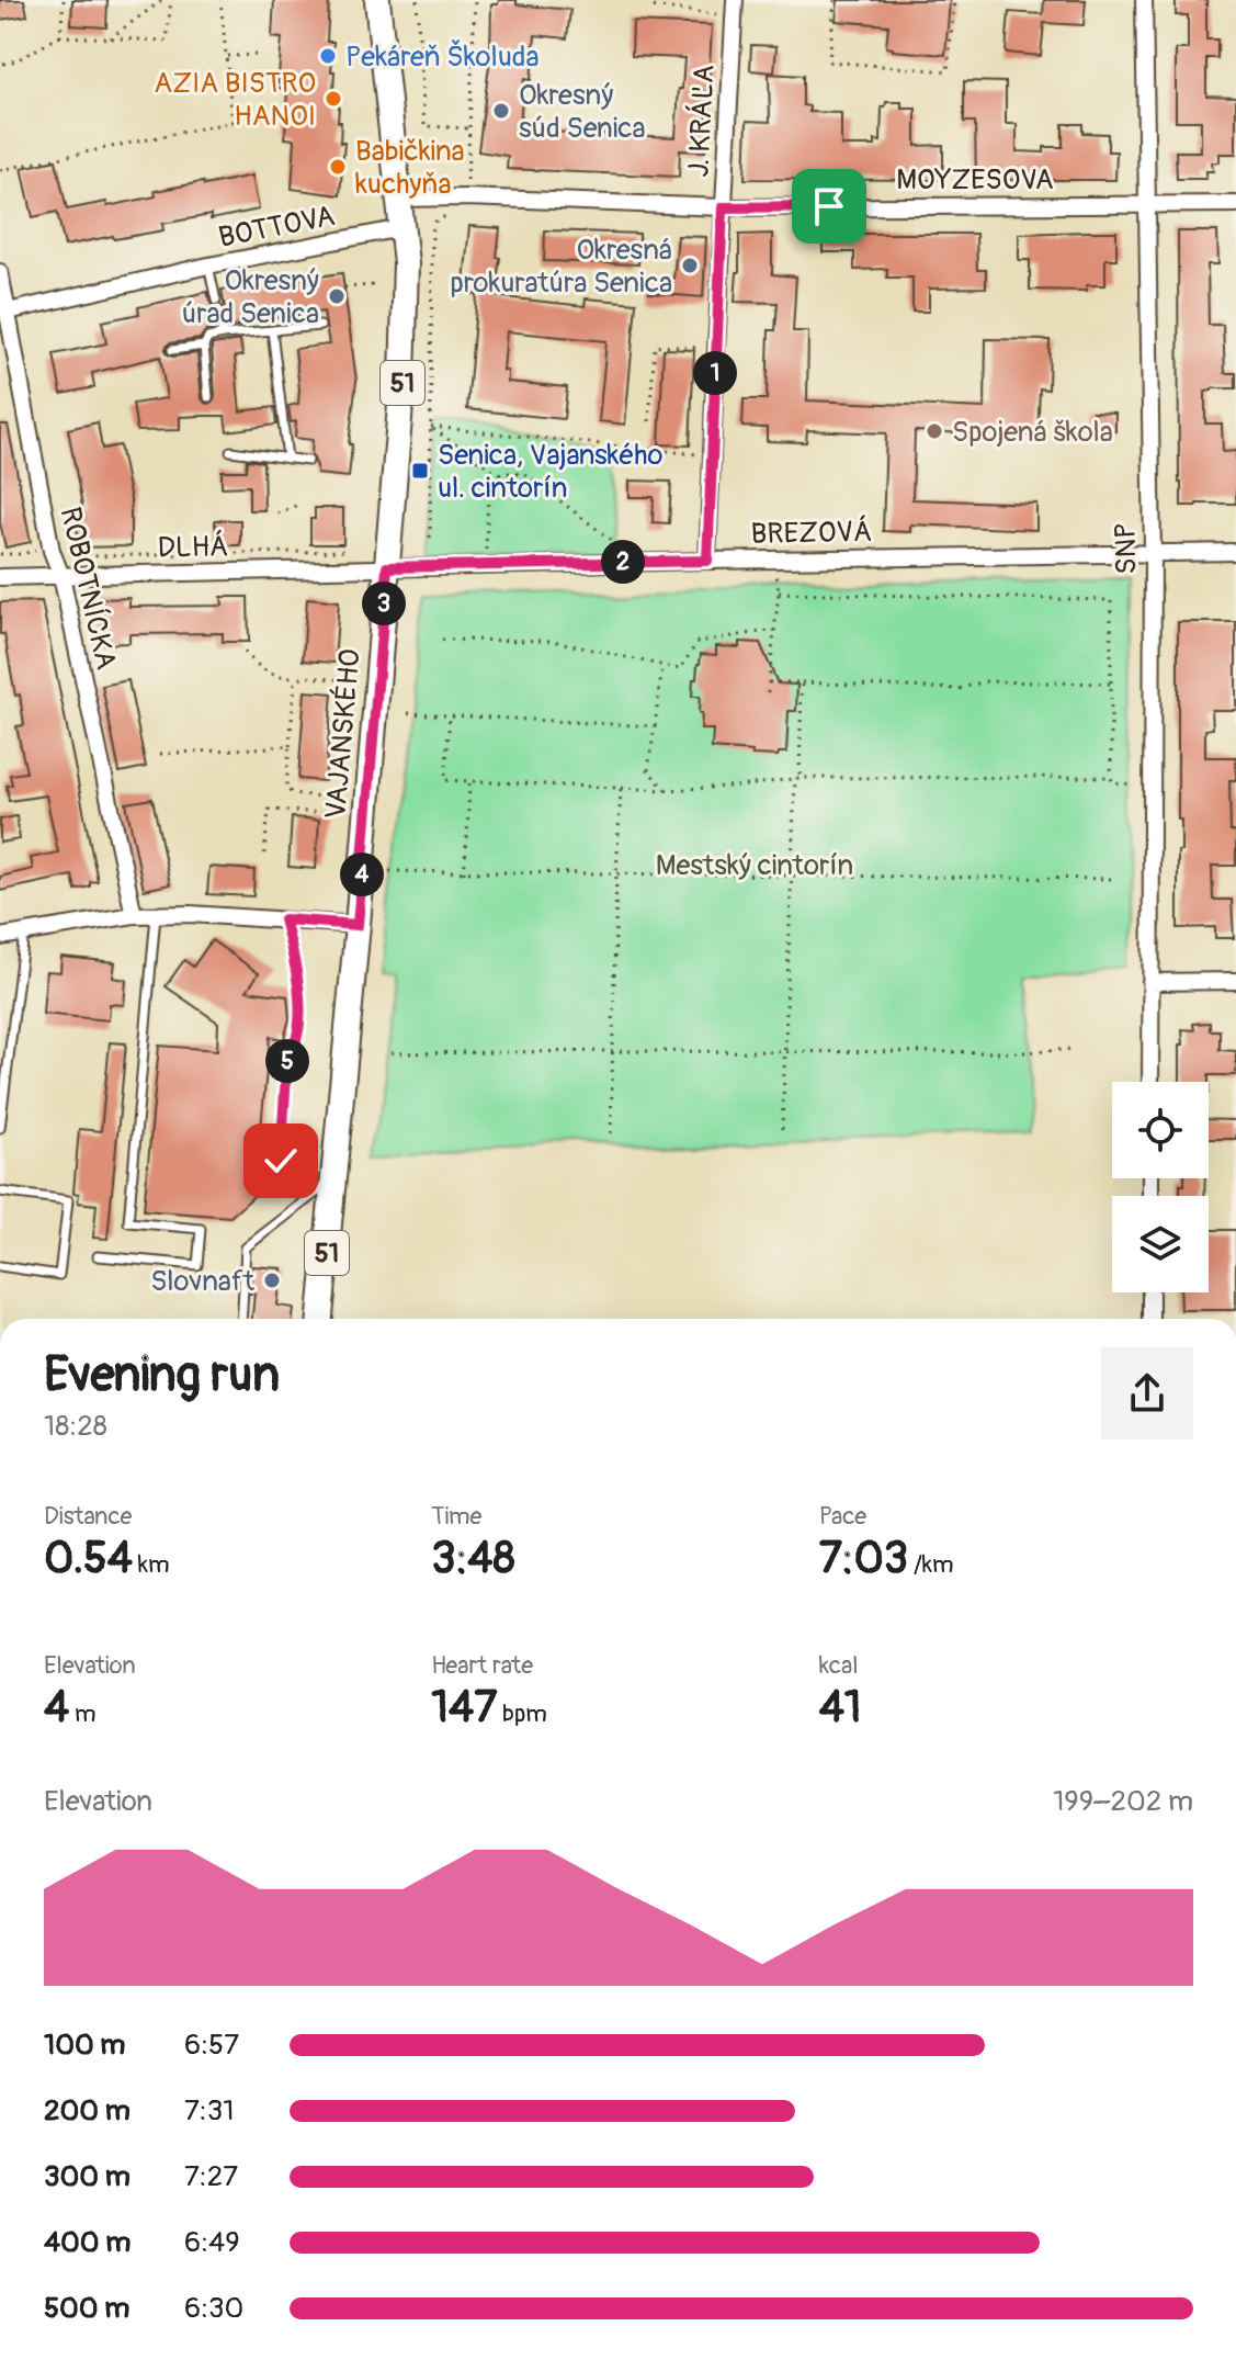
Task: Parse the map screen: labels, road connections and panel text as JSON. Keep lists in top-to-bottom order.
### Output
{
  "streets": {
    "main road": ["51", "VAJANSKÉHO"],
    "street": [
      "J. KRÁĽA",
      "MOYZESOVA",
      "BOTTOVA",
      "BREZOVÁ",
      "DLHÁ",
      "SNP",
      "ROBOTNÍCKA"
    ]
  },
  "crossings": [
    ["J. KRÁĽA", "MOYZESOVA"],
    ["J. KRÁĽA", "BREZOVÁ"],
    ["MOYZESOVA", "51"],
    ["MOYZESOVA", "SNP"],
    ["MOYZESOVA", "VAJANSKÉHO"],
    ["BOTTOVA", "ROBOTNÍCKA"],
    ["BOTTOVA", "VAJANSKÉHO"],
    ["51", "VAJANSKÉHO"],
    ["BREZOVÁ", "DLHÁ"],
    ["BREZOVÁ", "SNP"],
    ["BREZOVÁ", "VAJANSKÉHO"],
    ["DLHÁ", "ROBOTNÍCKA"],
    ["DLHÁ", "VAJANSKÉHO"]
  ],
  "parks": ["Mestský cintorín"],
  "places": {
    "other": [
      "Pekáreň Školuda",
      "AZIA BISTRO HANOI",
      "Okresný súd Senica",
      "Babičkina kuchyňa",
      "Okresná prokuratúra Senica",
      "Okresný úrad Senica",
      "Spojená škola",
      "Slovnaft"
    ],
    "transit": ["Senica, Vajanského ul. cintorín"]
  },
  "page": {
    "pins": [
      "1",
      "2",
      "3",
      "4",
      "5"
    ],
    "heading": ["Evening run", "18:28"],
    "stats": [
      ["Distance", "0.54 km"],
      ["Time", "3:48"],
      ["Pace", "7:03 /km"],
      ["Elevation", "4 m"],
      ["Heart rate", "147 bpm"],
      ["kcal", "41"]
    ],
    "chart": ["Elevation", "199–202 m"],
    "list": [
      {
        "name": "100 m",
        "note": "6:57"
      },
      {
        "name": "200 m",
        "note": "7:31"
      },
      {
        "name": "300 m",
        "note": "7:27"
      },
      {
        "name": "400 m",
        "note": "6:49"
      },
      {
        "name": "500 m",
        "note": "6:30"
      }
    ]
  }
}
